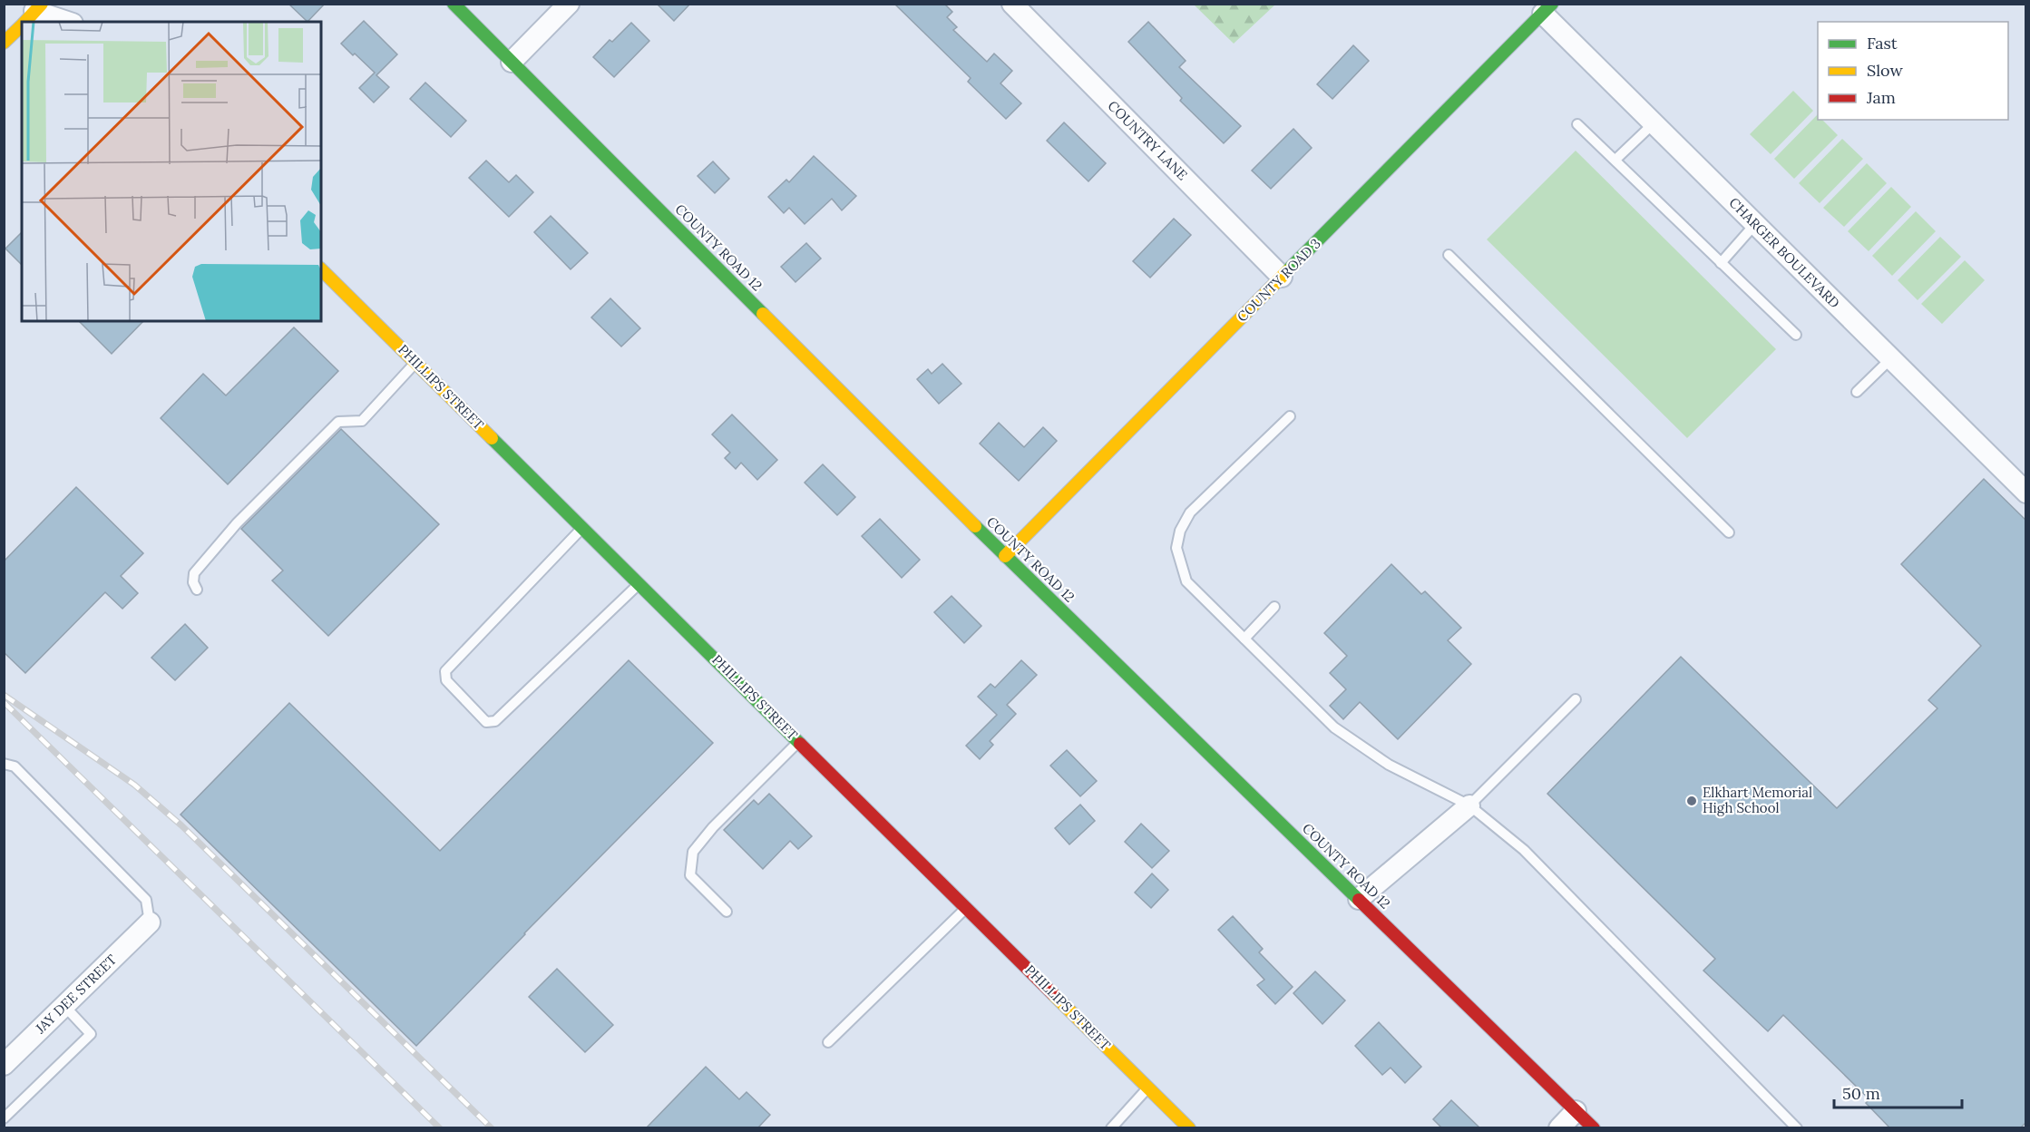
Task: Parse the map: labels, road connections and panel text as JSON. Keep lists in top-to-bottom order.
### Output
{
  "streets": {
    "street": [
      "COUNTRY LANE",
      "COUNTY ROAD 12",
      "CHARGER BOULEVARD",
      "COUNTY ROAD 3",
      "PHILLIPS STREET",
      "JAY DEE STREET"
    ]
  },
  "crossings": [
    ["COUNTRY LANE", "COUNTY ROAD 3"],
    ["COUNTY ROAD 12", "COUNTY ROAD 3"],
    ["CHARGER BOULEVARD", "COUNTY ROAD 3"]
  ],
  "places": ["Elkhart Memorial High School"],
  "legend": ["Fast", "Slow", "Jam"],
  "scale_bar": "50 m"
}
